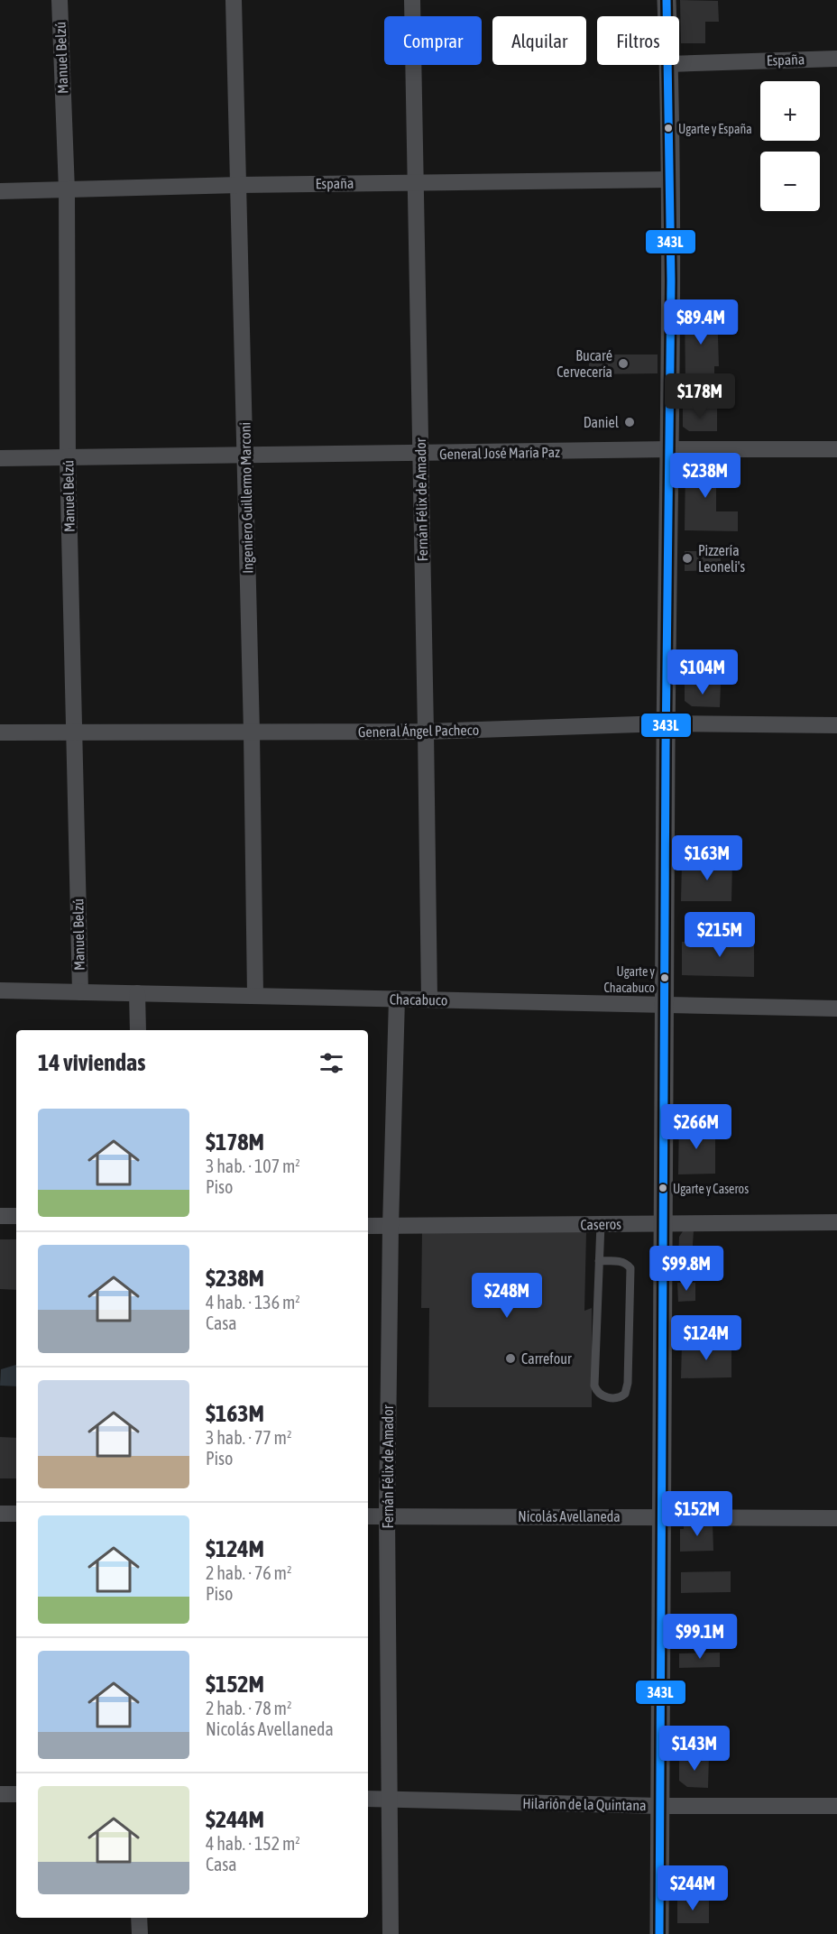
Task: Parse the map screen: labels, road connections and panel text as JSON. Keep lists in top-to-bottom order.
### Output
{
  "streets": {
    "street": [
      "Manuel Belzú",
      "España",
      "General José María Paz",
      "Ingeniero Guillermo Marconi",
      "Fernán Félix de Amador",
      "General Ángel Pacheco",
      "Chacabuco",
      "Caseros",
      "Nicolás Avellaneda",
      "Hilarión de la Quintana"
    ]
  },
  "crossings": [
    ["Manuel Belzú", "España"],
    ["Manuel Belzú", "General José María Paz"],
    ["Manuel Belzú", "General Ángel Pacheco"],
    ["Manuel Belzú", "Chacabuco"],
    ["España", "Ingeniero Guillermo Marconi"],
    ["España", "Fernán Félix de Amador"],
    ["General José María Paz", "Ingeniero Guillermo Marconi"],
    ["General José María Paz", "Fernán Félix de Amador"],
    ["Ingeniero Guillermo Marconi", "General Ángel Pacheco"],
    ["Ingeniero Guillermo Marconi", "Chacabuco"],
    ["Fernán Félix de Amador", "General Ángel Pacheco"],
    ["Fernán Félix de Amador", "Chacabuco"],
    ["Fernán Félix de Amador", "Caseros"],
    ["Fernán Félix de Amador", "Nicolás Avellaneda"],
    ["Fernán Félix de Amador", "Hilarión de la Quintana"]
  ],
  "places": [
    "Ugarte y España",
    "Bucaré Cervecería",
    "Daniel",
    "Pizzería Leoneli's",
    "Ugarte y Chacabuco",
    "Ugarte y Caseros",
    "Carrefour"
  ],
  "lines": ["transit line 343L"],
  "page": {
    "chip": ["Comprar", "Alquilar", "Filtros"],
    "map_buttons": ["+", "−"],
    "price": [
      "$89.4M",
      "$178M",
      "$238M",
      "$104M",
      "$163M",
      "$215M",
      "$266M",
      "$99.8M",
      "$248M",
      "$124M",
      "$152M",
      "$99.1M",
      "$143M",
      "$244M"
    ],
    "heading": "14 viviendas",
    "list": [
      {
        "name": "$178M",
        "note": "3 hab. · 107 m² · Piso"
      },
      {
        "name": "$238M",
        "note": "4 hab. · 136 m² · Casa"
      },
      {
        "name": "$163M",
        "note": "3 hab. · 77 m² · Piso"
      },
      {
        "name": "$124M",
        "note": "2 hab. · 76 m² · Piso"
      },
      {
        "name": "$152M",
        "note": "2 hab. · 78 m² · Nicolás Avellaneda"
      },
      {
        "name": "$244M",
        "note": "4 hab. · 152 m² · Casa"
      }
    ]
  }
}
